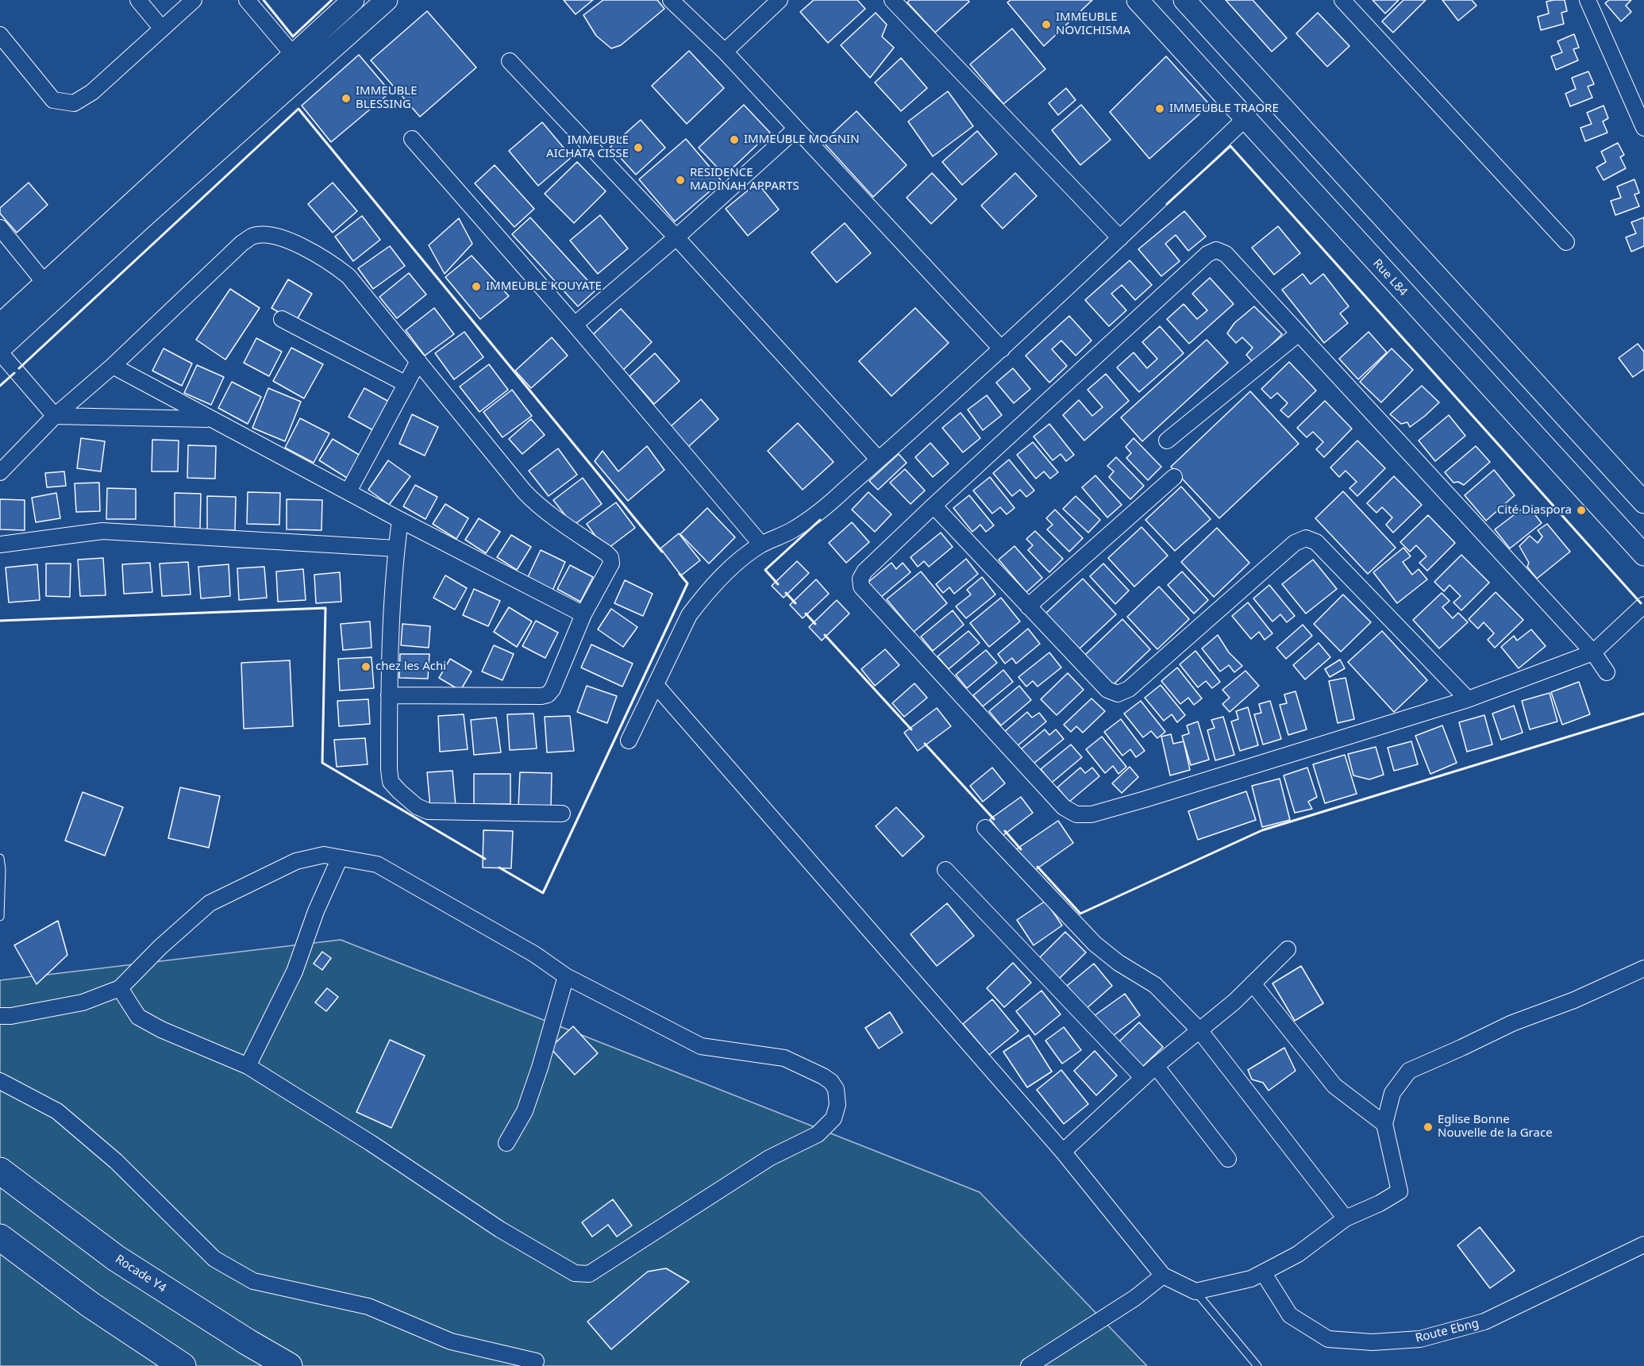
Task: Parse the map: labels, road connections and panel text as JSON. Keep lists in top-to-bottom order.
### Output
{
  "streets": {
    "highway": ["Rocade Y4"],
    "main road": ["Rue L84"],
    "street": ["Route Ebng"]
  },
  "places": [
    "IMMEUBLE NOVICHISMA",
    "IMMEUBLE BLESSING",
    "IMMEUBLE TRAORE",
    "IMMEUBLE MOGNIN",
    "IMMEUBLE AICHATA CISSE",
    "RESIDENCE MADINAH APPARTS",
    "IMMEUBLE KOUYATE",
    "Cité Diaspora",
    "chez les Achi",
    "Eglise Bonne Nouvelle de la Grace"
  ]
}
